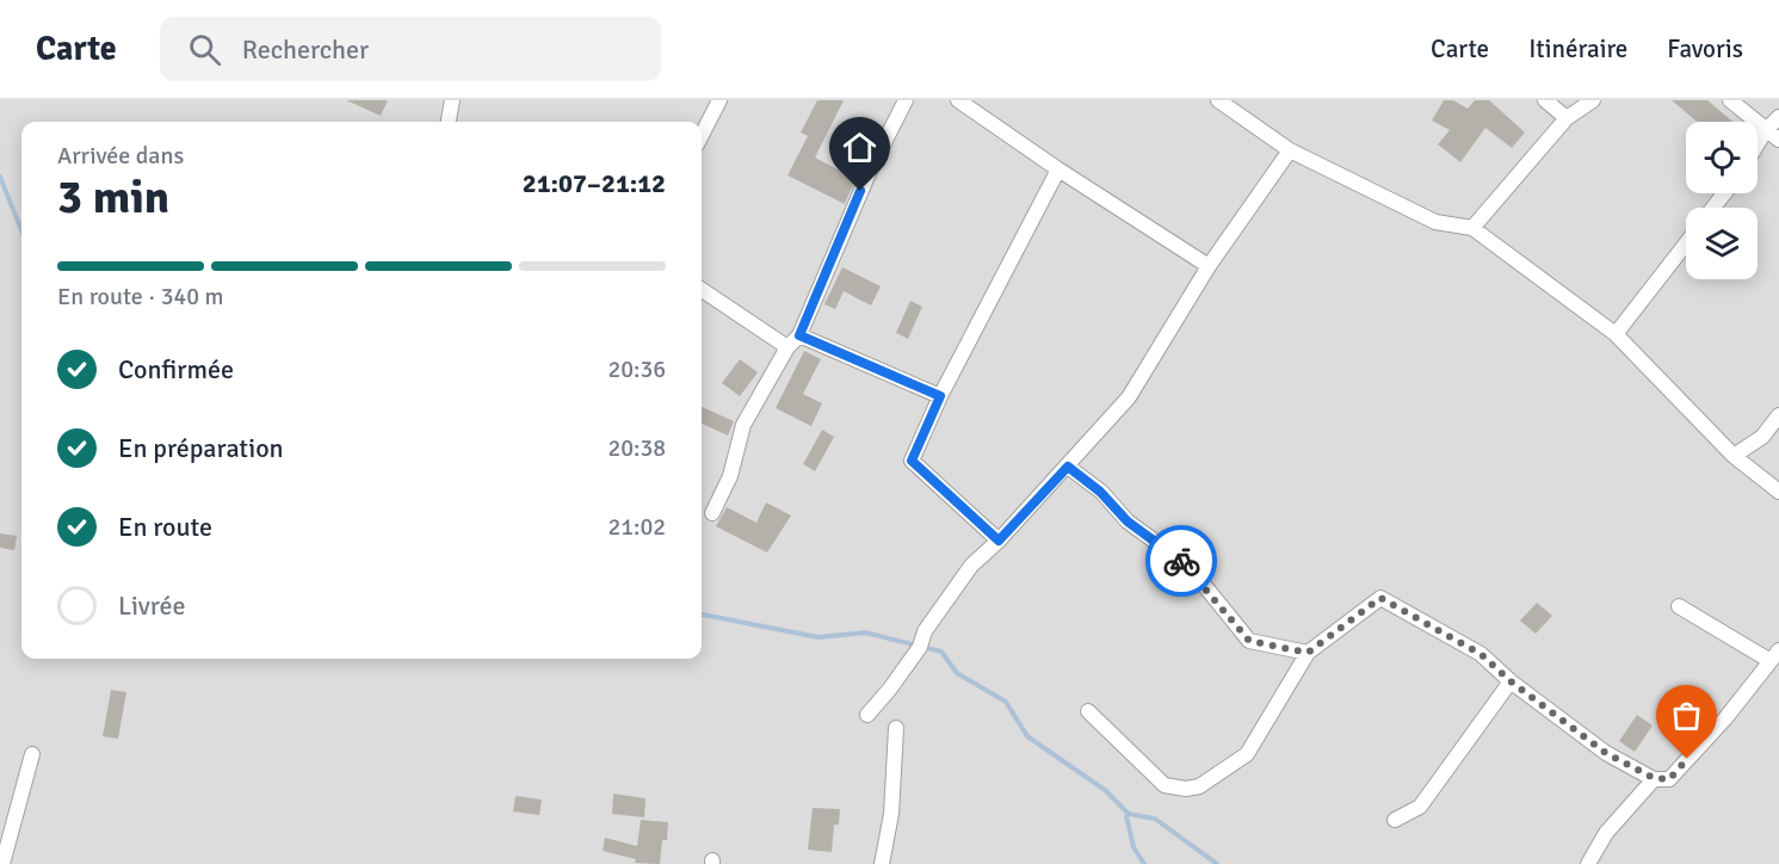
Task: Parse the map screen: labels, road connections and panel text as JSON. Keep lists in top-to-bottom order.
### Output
{
  "page": {
    "header": "Carte",
    "search": "Rechercher",
    "nav": ["Carte", "Itinéraire", "Favoris"],
    "heading": ["3 min", "Arrivée dans", "21:07–21:12"],
    "bar": "En route · 340 m",
    "list": [
      ["Confirmée", "20:36"],
      ["En préparation", "20:38"],
      ["En route", "21:02"],
      "Livrée"
    ]
  }
}
